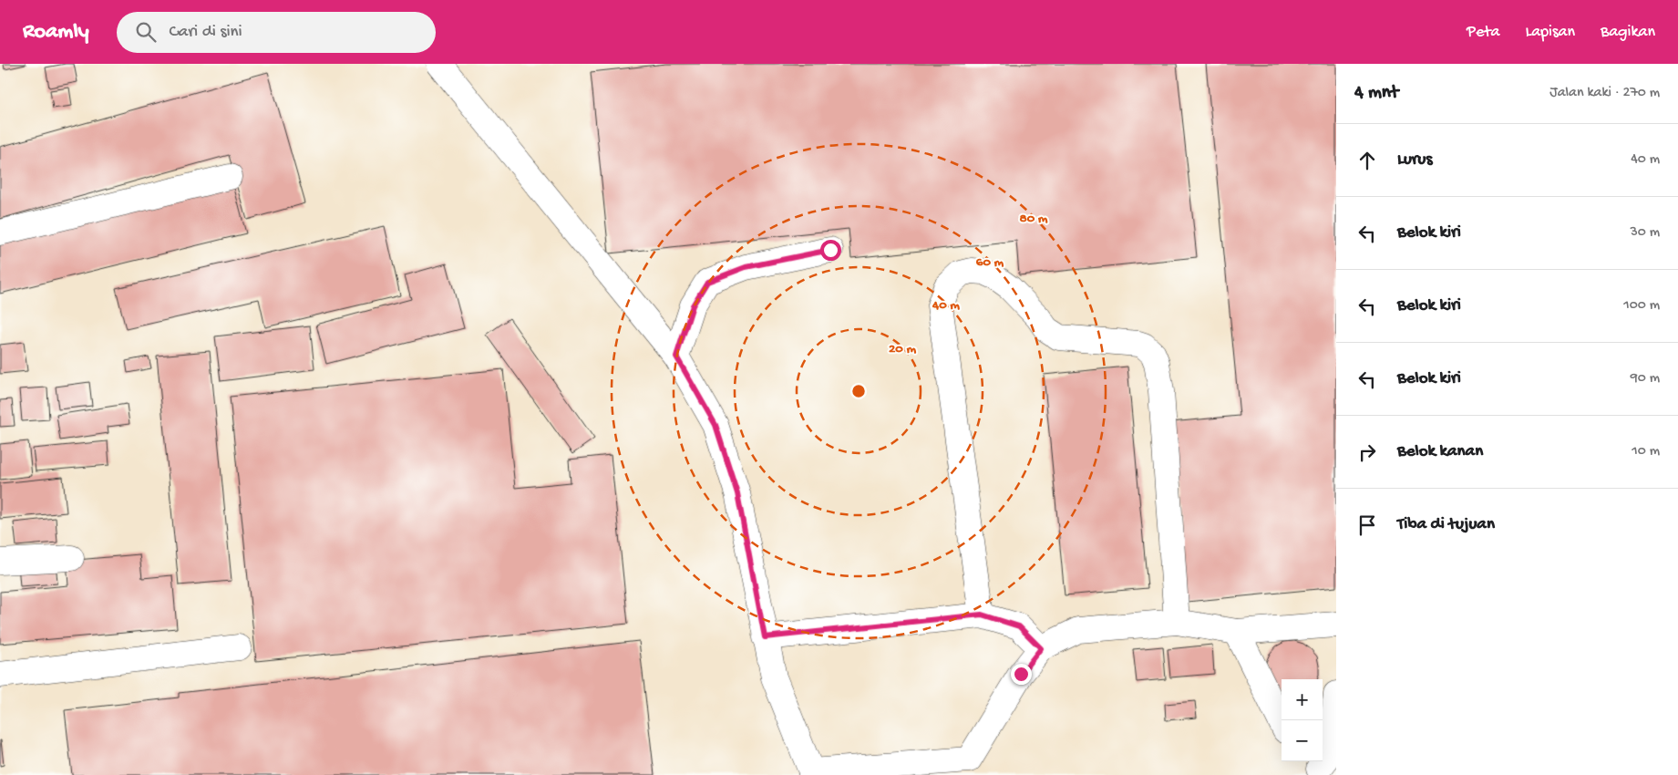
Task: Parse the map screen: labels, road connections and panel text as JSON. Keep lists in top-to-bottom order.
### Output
{
  "page": {
    "header": "Roamly",
    "search": "Cari di sini",
    "nav": ["Peta", "Lapisan", "Bagikan"],
    "heading": ["4 mnt", "Jalan kaki · 270 m"],
    "list": [
      ["Lurus", "40 m"],
      ["Belok kiri", "30 m"],
      ["Belok kiri", "100 m"],
      ["Belok kiri", "90 m"],
      ["Belok kanan", "10 m"],
      "Tiba di tujuan"
    ],
    "map_buttons": ["+", "−"]
  },
  "rings": [
    "80 m",
    "60 m",
    "40 m",
    "20 m"
  ]
}
